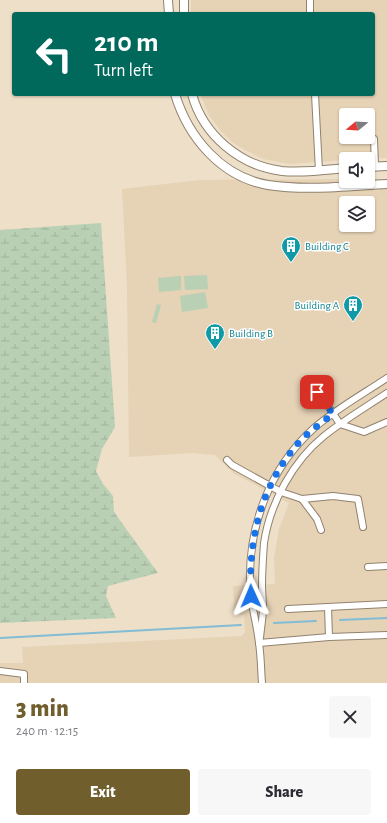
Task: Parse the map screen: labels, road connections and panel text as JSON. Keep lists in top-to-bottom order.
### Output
{
  "places": {
    "building": ["Building C", "Building A", "Building B"]
  },
  "north": "left",
  "page": {
    "turn": ["210 m", "Turn left"],
    "heading": ["3 min", "240 m · 12:15"],
    "buttons": ["Exit", "Share"]
  }
}
